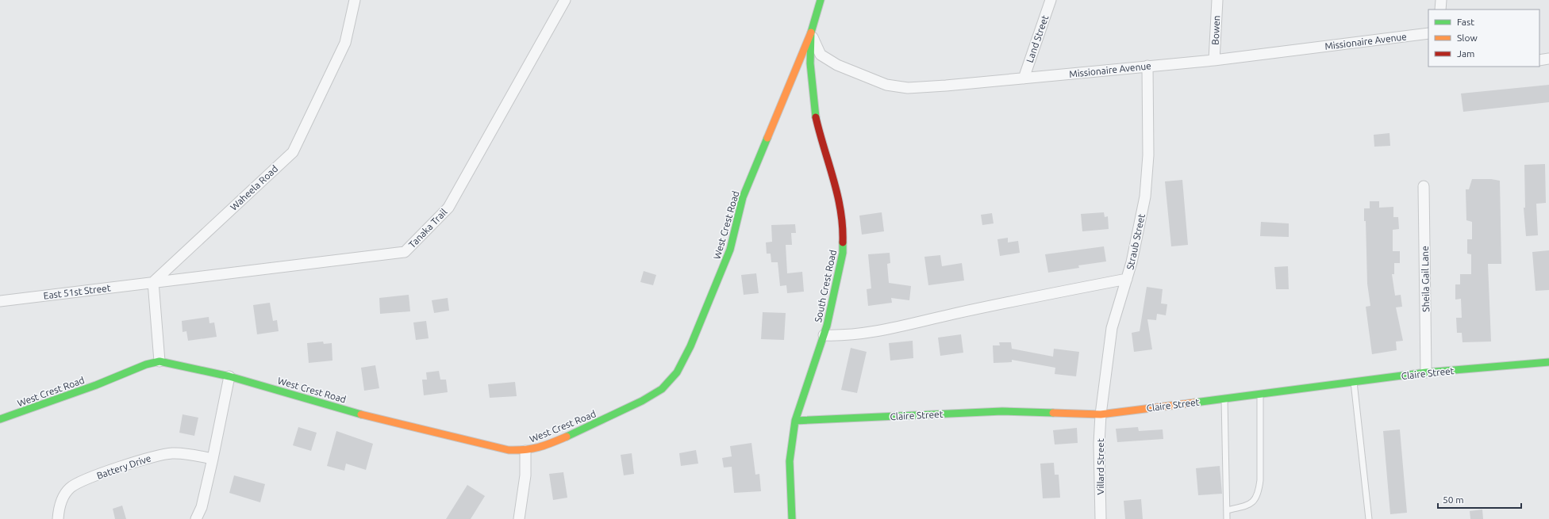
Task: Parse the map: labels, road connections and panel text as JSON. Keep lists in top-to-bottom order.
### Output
{
  "streets": {
    "street": [
      "Bowen",
      "Land Street",
      "Missionaire Avenue",
      "Waheela Road",
      "West Crest Road",
      "Tanaka Trail",
      "Straub Street",
      "Sheila Gail Lane",
      "South Crest Road",
      "East 51st Street",
      "Claire Street",
      "Battery Drive",
      "Villard Street"
    ]
  },
  "crossings": [
    ["Bowen", "Missionaire Avenue"],
    ["Land Street", "Missionaire Avenue"],
    ["Missionaire Avenue", "West Crest Road"],
    ["Missionaire Avenue", "Straub Street"],
    ["Missionaire Avenue", "South Crest Road"],
    ["Waheela Road", "Tanaka Trail"],
    ["Waheela Road", "East 51st Street"],
    ["West Crest Road", "South Crest Road"],
    ["Tanaka Trail", "East 51st Street"],
    ["Straub Street", "Claire Street"],
    ["Straub Street", "Villard Street"],
    ["Sheila Gail Lane", "Claire Street"],
    ["South Crest Road", "Claire Street"],
    ["Claire Street", "Villard Street"]
  ],
  "legend": ["Fast", "Slow", "Jam"],
  "scale_bar": "50 m"
}
